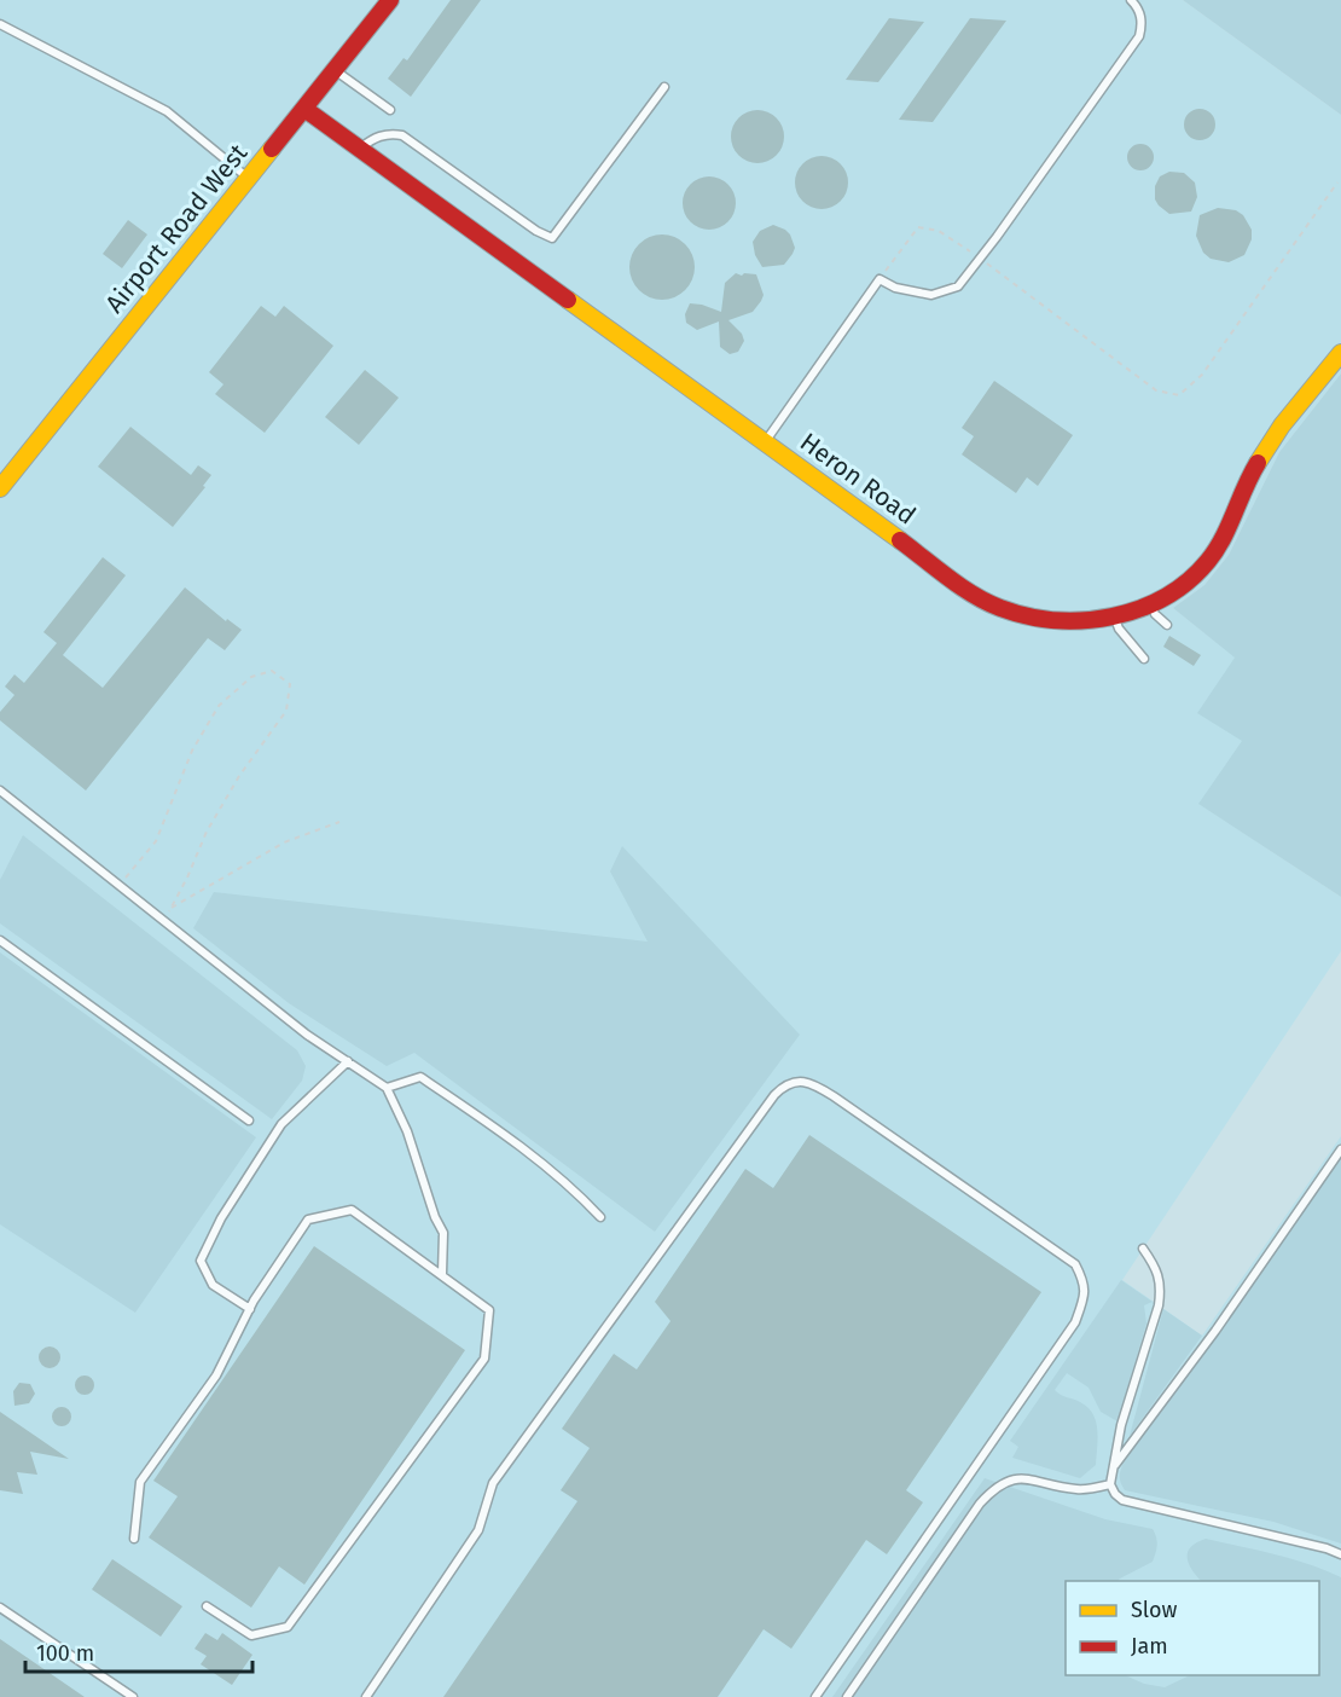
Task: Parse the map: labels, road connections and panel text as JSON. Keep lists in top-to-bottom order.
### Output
{
  "streets": {
    "street": ["Airport Road West", "Heron Road"]
  },
  "crossings": [
    ["Airport Road West", "Heron Road"]
  ],
  "legend": ["Slow", "Jam"],
  "scale_bar": "100 m"
}
